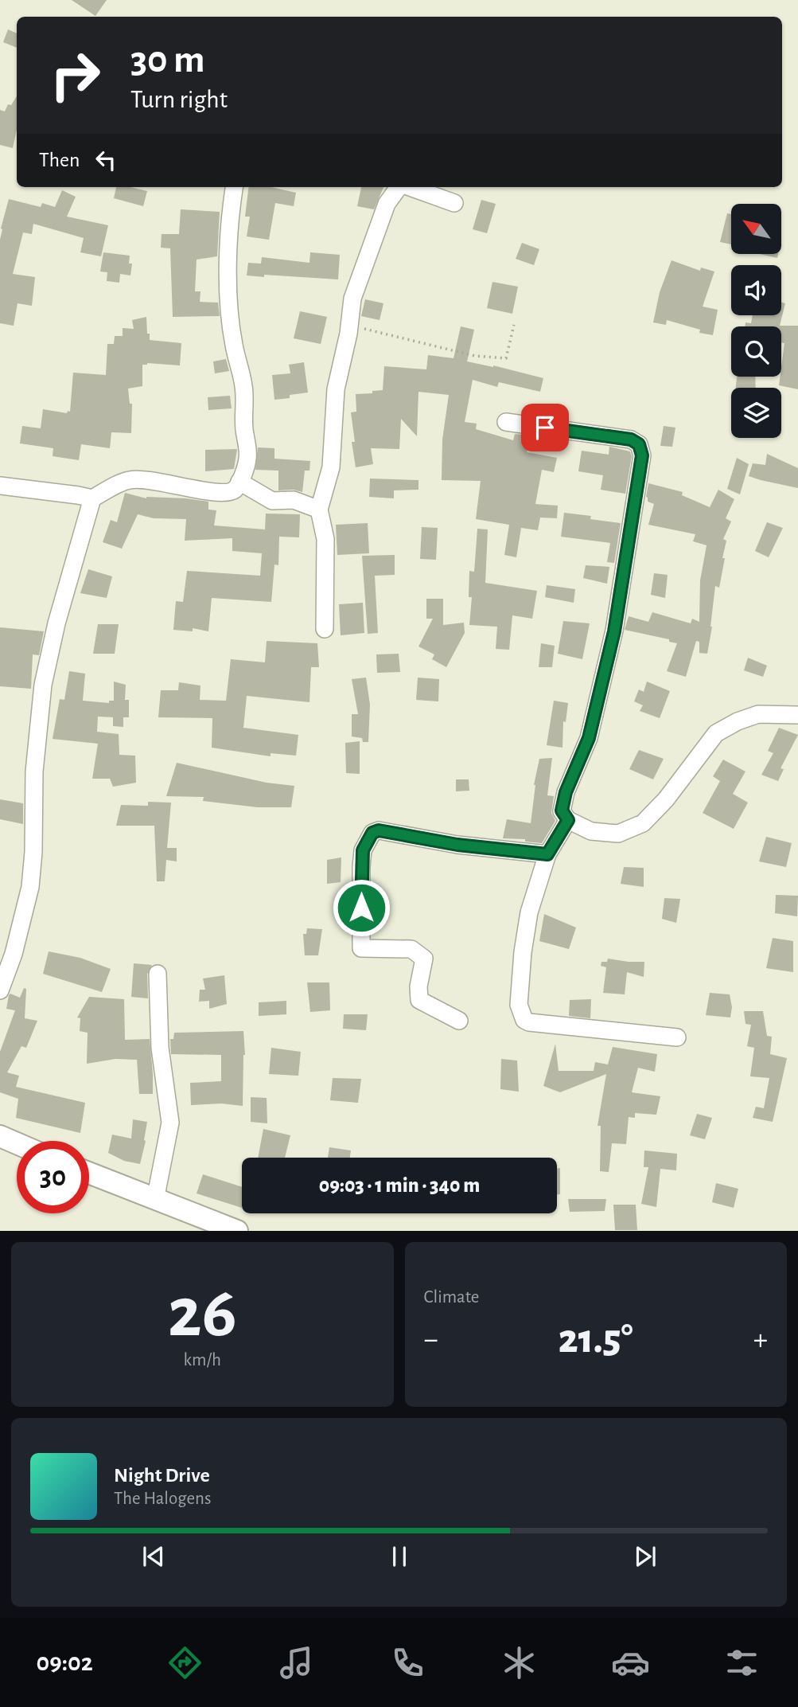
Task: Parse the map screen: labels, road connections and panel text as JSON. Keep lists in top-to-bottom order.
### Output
{
  "north": "top left",
  "page": {
    "turn": ["30 m", "Turn right"],
    "then": "Then",
    "limit": "30",
    "trip": "09:03 · 1 min · 340 m",
    "tile": [
      ["26", "km/h"],
      "Climate"
    ],
    "heat": ["−", "21.5°", "+"],
    "song": ["Night Drive", "The Halogens"],
    "tabs": "09:02"
  }
}
